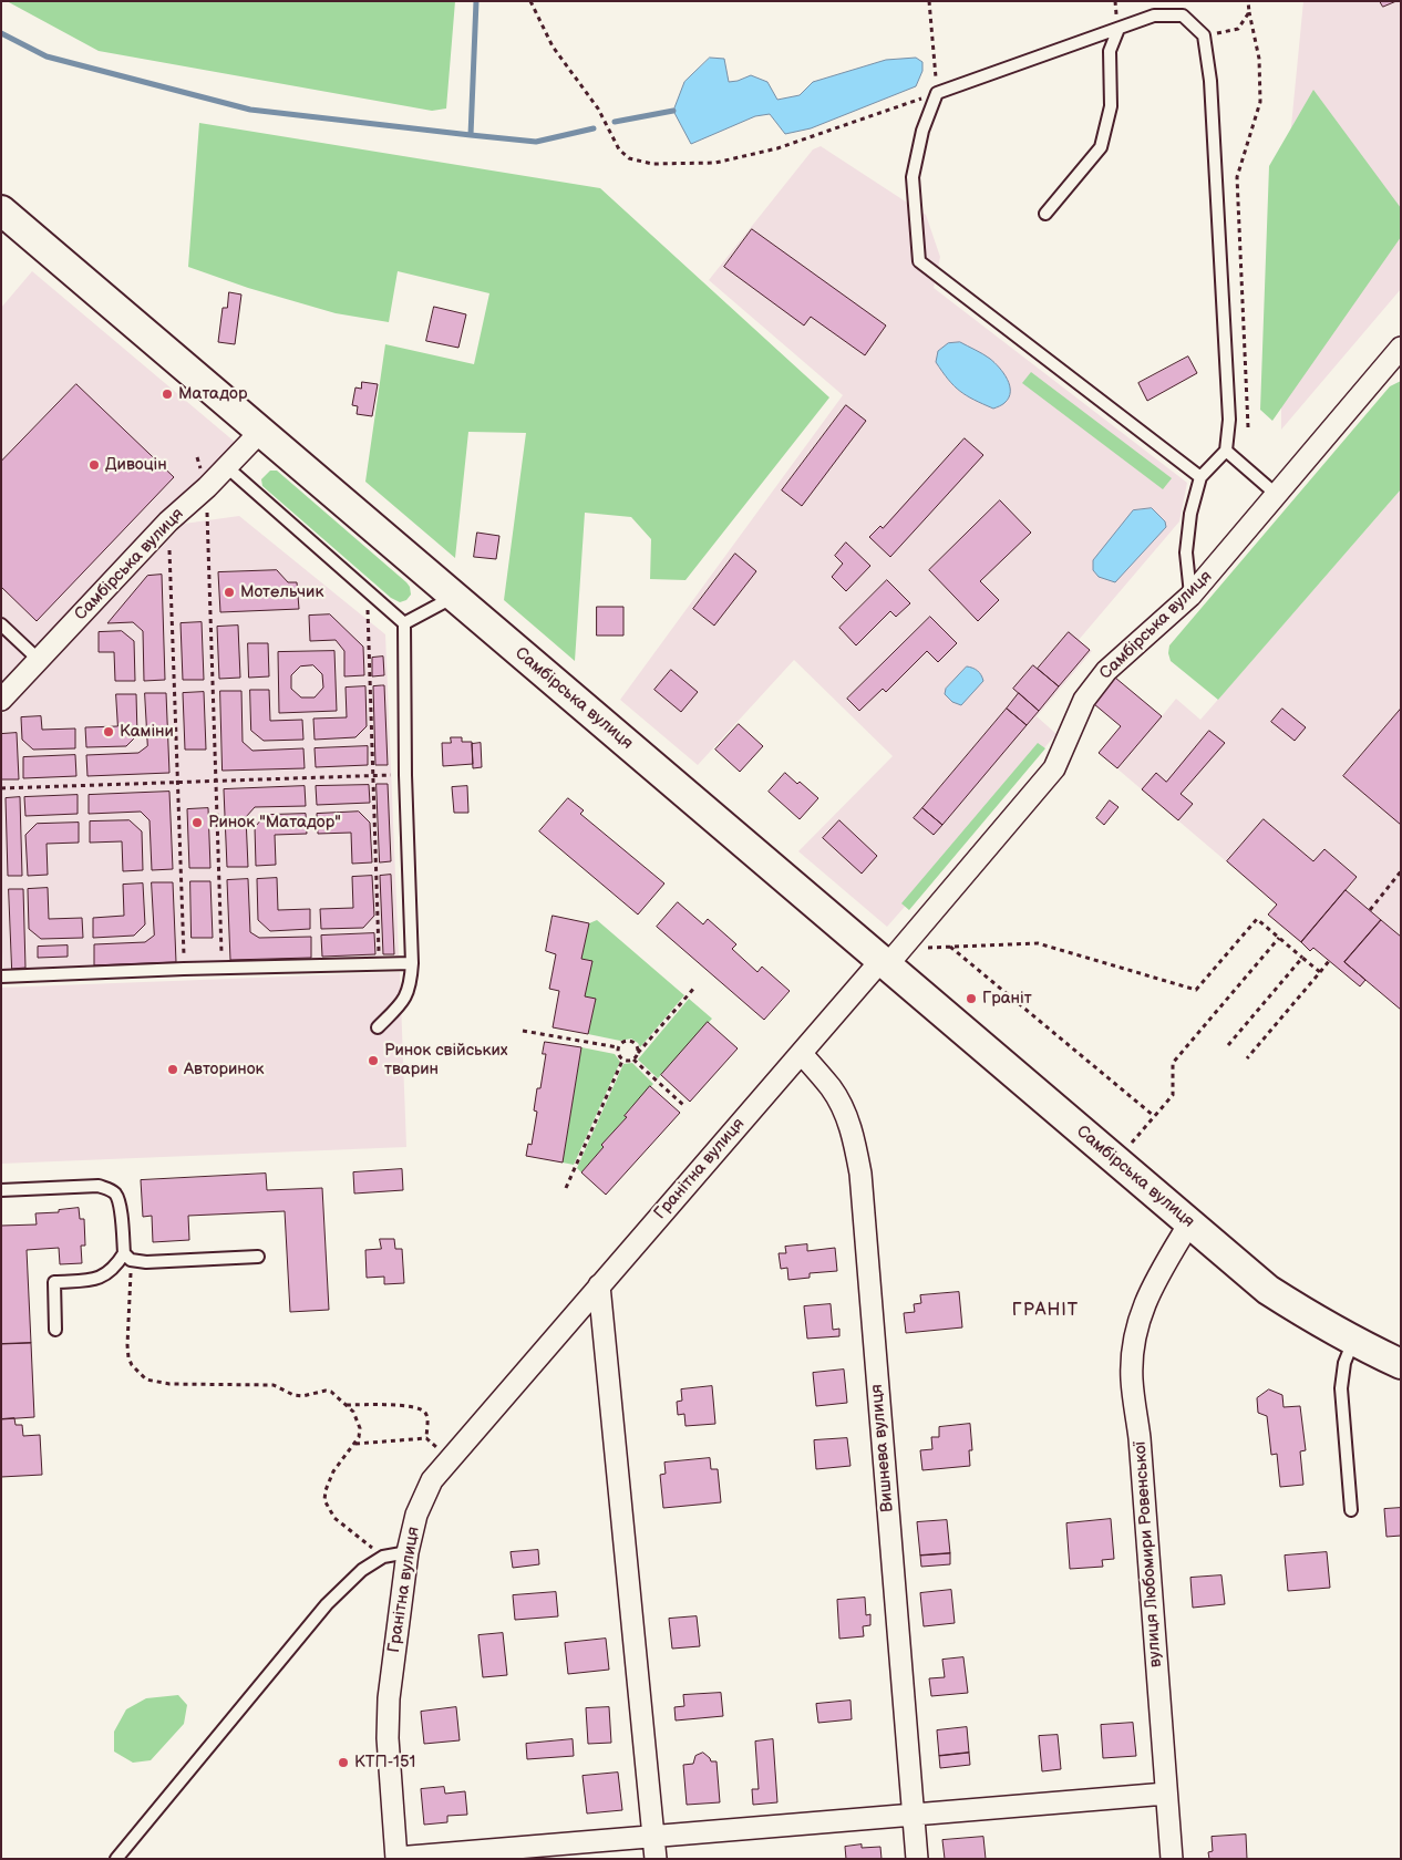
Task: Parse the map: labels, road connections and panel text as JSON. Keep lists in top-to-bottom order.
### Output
{
  "streets": {
    "main road": ["Самбірська вулиця"],
    "street": ["Гранітна вулиця", "Вишнева вулиця", "вулиця Любомири Ровенської"]
  },
  "crossings": [
    ["Самбірська вулиця", "Гранітна вулиця"],
    ["Самбірська вулиця", "вулиця Любомири Ровенської"],
    ["Гранітна вулиця", "Вишнева вулиця"]
  ],
  "districts": ["ГРАНІТ"],
  "places": [
    "Матадор",
    "Дивоцін",
    "Мотельчик",
    "Каміни",
    "Ринок \"Матадор\"",
    "Граніт",
    "Ринок свійських тварин",
    "Авторинок",
    "КТП-151"
  ]
}
